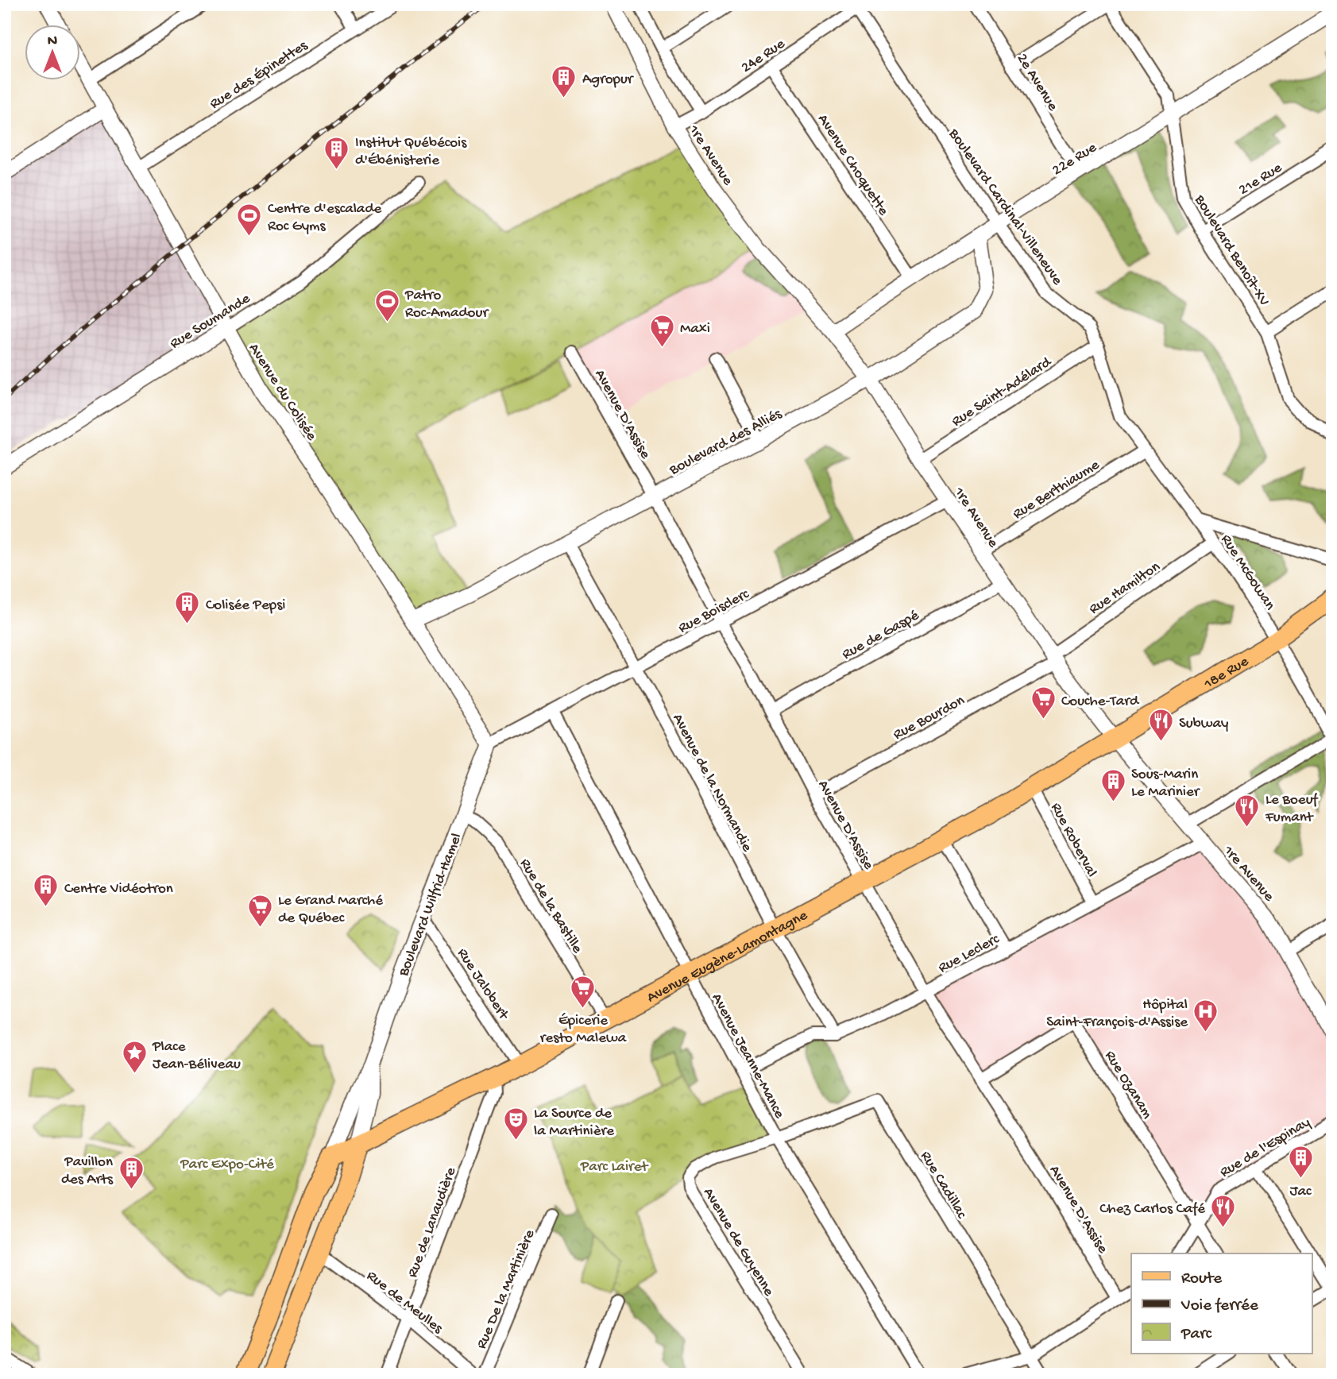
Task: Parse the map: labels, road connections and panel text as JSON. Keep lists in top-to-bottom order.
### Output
{
  "streets": {
    "main road": ["18e Rue", "Boulevard Wilfrid-Hamel", "Avenue Eugène-Lamontagne"],
    "street": [
      "24e Rue",
      "Rue des Épinettes",
      "2e Avenue",
      "1re Avenue",
      "22e Rue",
      "Avenue Choquette",
      "21e Rue",
      "Boulevard Cardinal-Villeneuve",
      "Boulevard Benoît-XV",
      "Rue Soumande",
      "Rue Saint-Adélard",
      "Avenue du Colisée",
      "Avenue D'Assise",
      "Boulevard des Alliés",
      "Rue Berthiaume",
      "Rue McGowan",
      "Rue Hamilton",
      "Rue Boisclerc",
      "Rue de Gaspé",
      "Rue Bourdon",
      "Avenue de la Normandie",
      "Rue Roberval",
      "Rue de la Bastille",
      "Rue Leclerc",
      "Rue Jalobert",
      "Avenue Jeanne-Mance",
      "Rue Ozanam",
      "Rue de l'Espinay",
      "Rue Cadillac",
      "Rue de Lanaudière",
      "Avenue de Guyenne",
      "Rue De la Martinière",
      "Rue de Meulles"
    ]
  },
  "crossings": [
    ["24e Rue", "1re Avenue"],
    ["24e Rue", "Avenue Choquette"],
    ["24e Rue", "Boulevard Cardinal-Villeneuve"],
    ["Rue des Épinettes", "Avenue du Colisée"],
    ["2e Avenue", "22e Rue"],
    ["1re Avenue", "22e Rue"],
    ["1re Avenue", "Rue Saint-Adélard"],
    ["1re Avenue", "Boulevard des Alliés"],
    ["1re Avenue", "Rue Berthiaume"],
    ["1re Avenue", "Rue Hamilton"],
    ["1re Avenue", "Rue Boisclerc"],
    ["1re Avenue", "Rue de Gaspé"],
    ["1re Avenue", "18e Rue"],
    ["1re Avenue", "Rue Bourdon"],
    ["1re Avenue", "Rue Leclerc"],
    ["1re Avenue", "Avenue Eugène-Lamontagne"],
    ["22e Rue", "Avenue Choquette"],
    ["22e Rue", "Boulevard Cardinal-Villeneuve"],
    ["22e Rue", "Boulevard Benoît-XV"],
    ["22e Rue", "Boulevard des Alliés"],
    ["21e Rue", "Boulevard Benoît-XV"],
    ["Boulevard Cardinal-Villeneuve", "Rue Saint-Adélard"],
    ["Boulevard Cardinal-Villeneuve", "Rue Berthiaume"],
    ["Boulevard Cardinal-Villeneuve", "Rue McGowan"],
    ["Rue Soumande", "Avenue du Colisée"],
    ["Avenue du Colisée", "Boulevard des Alliés"],
    ["Avenue du Colisée", "Rue Boisclerc"],
    ["Avenue du Colisée", "Boulevard Wilfrid-Hamel"],
    ["Avenue D'Assise", "Boulevard des Alliés"],
    ["Avenue D'Assise", "Rue Boisclerc"],
    ["Avenue D'Assise", "Rue de Gaspé"],
    ["Avenue D'Assise", "Rue Bourdon"],
    ["Avenue D'Assise", "Rue Leclerc"],
    ["Avenue D'Assise", "Avenue Eugène-Lamontagne"],
    ["Avenue D'Assise", "Rue Ozanam"],
    ["Boulevard des Alliés", "Avenue de la Normandie"],
    ["Rue McGowan", "Rue Hamilton"],
    ["Rue McGowan", "18e Rue"],
    ["Rue Hamilton", "Rue Bourdon"],
    ["Rue Boisclerc", "Avenue de la Normandie"],
    ["Rue Boisclerc", "Boulevard Wilfrid-Hamel"],
    ["Rue Boisclerc", "Avenue Jeanne-Mance"],
    ["18e Rue", "Avenue Eugène-Lamontagne"],
    ["Avenue de la Normandie", "Rue Leclerc"],
    ["Avenue de la Normandie", "Avenue Eugène-Lamontagne"],
    ["Rue Roberval", "Rue Leclerc"],
    ["Rue Roberval", "Avenue Eugène-Lamontagne"],
    ["Boulevard Wilfrid-Hamel", "Rue de la Bastille"],
    ["Boulevard Wilfrid-Hamel", "Avenue Eugène-Lamontagne"],
    ["Boulevard Wilfrid-Hamel", "Rue Jalobert"],
    ["Boulevard Wilfrid-Hamel", "Rue de Meulles"],
    ["Rue de la Bastille", "Avenue Eugène-Lamontagne"],
    ["Rue Leclerc", "Avenue Jeanne-Mance"],
    ["Avenue Eugène-Lamontagne", "Rue Jalobert"],
    ["Avenue Eugène-Lamontagne", "Avenue Jeanne-Mance"],
    ["Avenue Eugène-Lamontagne", "Rue de Lanaudière"],
    ["Avenue Jeanne-Mance", "Rue Cadillac"],
    ["Avenue Jeanne-Mance", "Avenue de Guyenne"],
    ["Rue Ozanam", "Rue de l'Espinay"],
    ["Rue Cadillac", "Avenue de Guyenne"],
    ["Rue de Lanaudière", "Rue de Meulles"]
  ],
  "parks": ["Parc Expo-Cité", "Parc Lairet"],
  "places": {
    "building": [
      "Agropur",
      "Institut Québécois d'Ébénisterie",
      "Colisée Pepsi",
      "Sous-Marin Le Marinier",
      "Centre Vidéotron",
      "Jac",
      "Pavillon des Arts"
    ],
    "sports": ["Centre d'escalade Roc Gyms", "Patro Roc-Amadour"],
    "supermarket": [
      "Maxi",
      "Couche-Tard",
      "Le Grand Marché de Québec",
      "Épicerie resto Malewa"
    ],
    "restaurant": ["Subway", "Le Boeuf Fumant", "Chez Carlos Café"],
    "hospital": ["Hôpital Saint-François-d'Assise"],
    "place": ["Place Jean-Béliveau"],
    "theatre": ["La Source de la Martinière"]
  },
  "legend": ["Route", "Voie ferrée", "Parc"],
  "north": "top"
}
